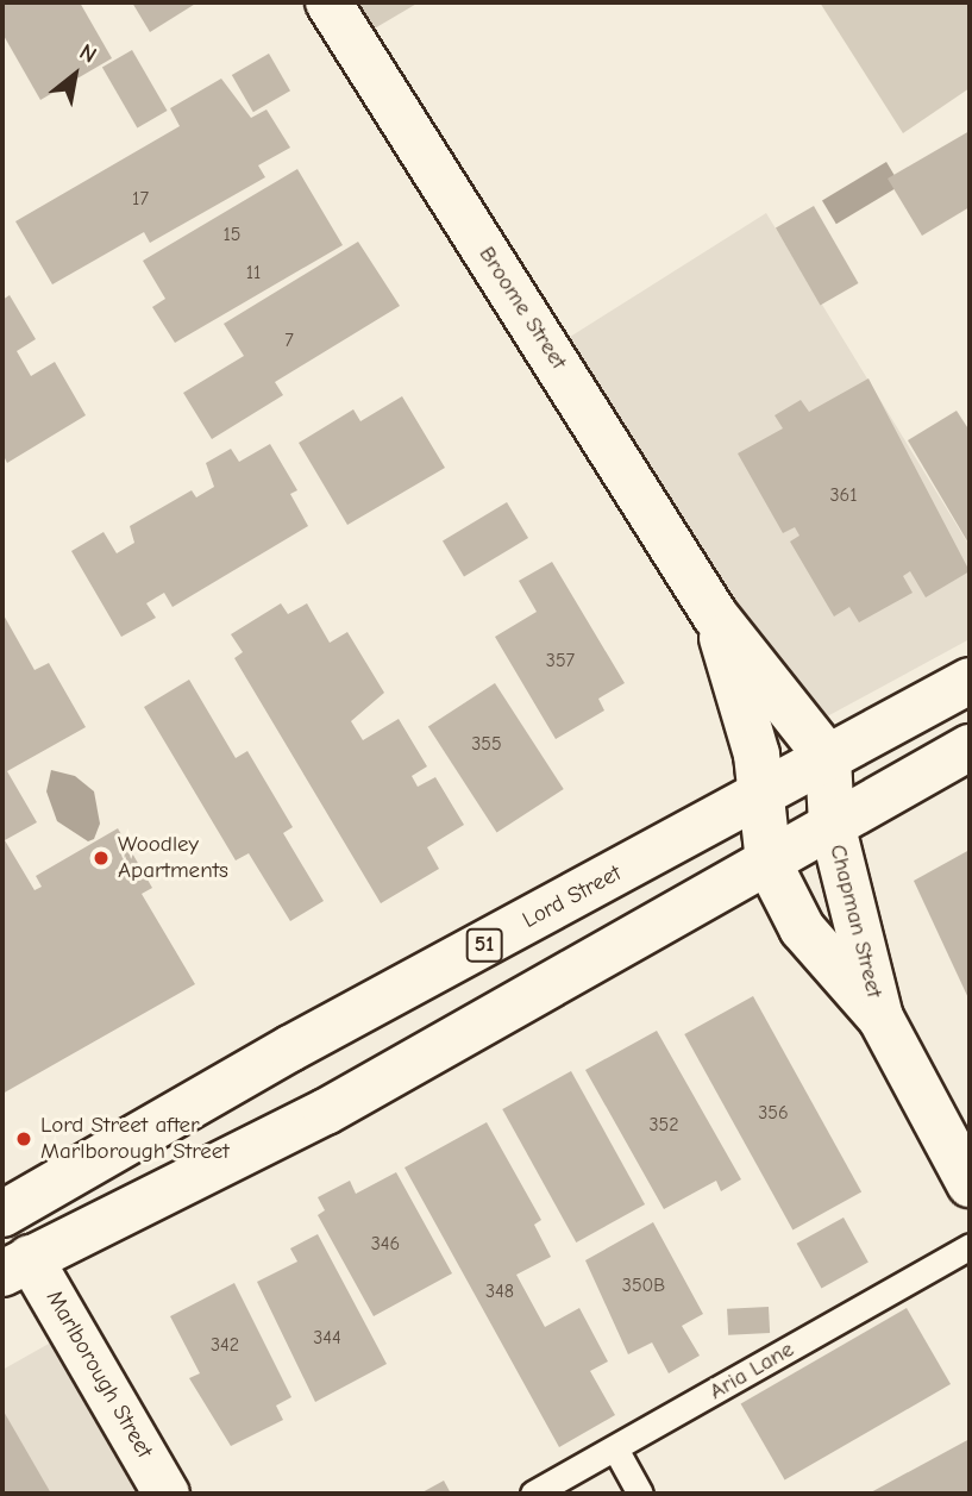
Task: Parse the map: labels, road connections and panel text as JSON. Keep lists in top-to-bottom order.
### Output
{
  "streets": {
    "main road": [
      "Broome Street",
      "Lord Street",
      "Chapman Street",
      "51",
      "Marlborough Street"
    ],
    "lane": ["Aria Lane"]
  },
  "crossings": [
    ["Broome Street", "Lord Street"],
    ["Broome Street", "Chapman Street"]
  ],
  "places": ["Woodley Apartments", "Lord Street after Marlborough Street"],
  "house_numbers": [
    "17",
    "15",
    "11",
    "7",
    "361",
    "357",
    "355",
    "356",
    "352",
    "346",
    "350B",
    "348",
    "344",
    "342"
  ],
  "north": "top right"
}
